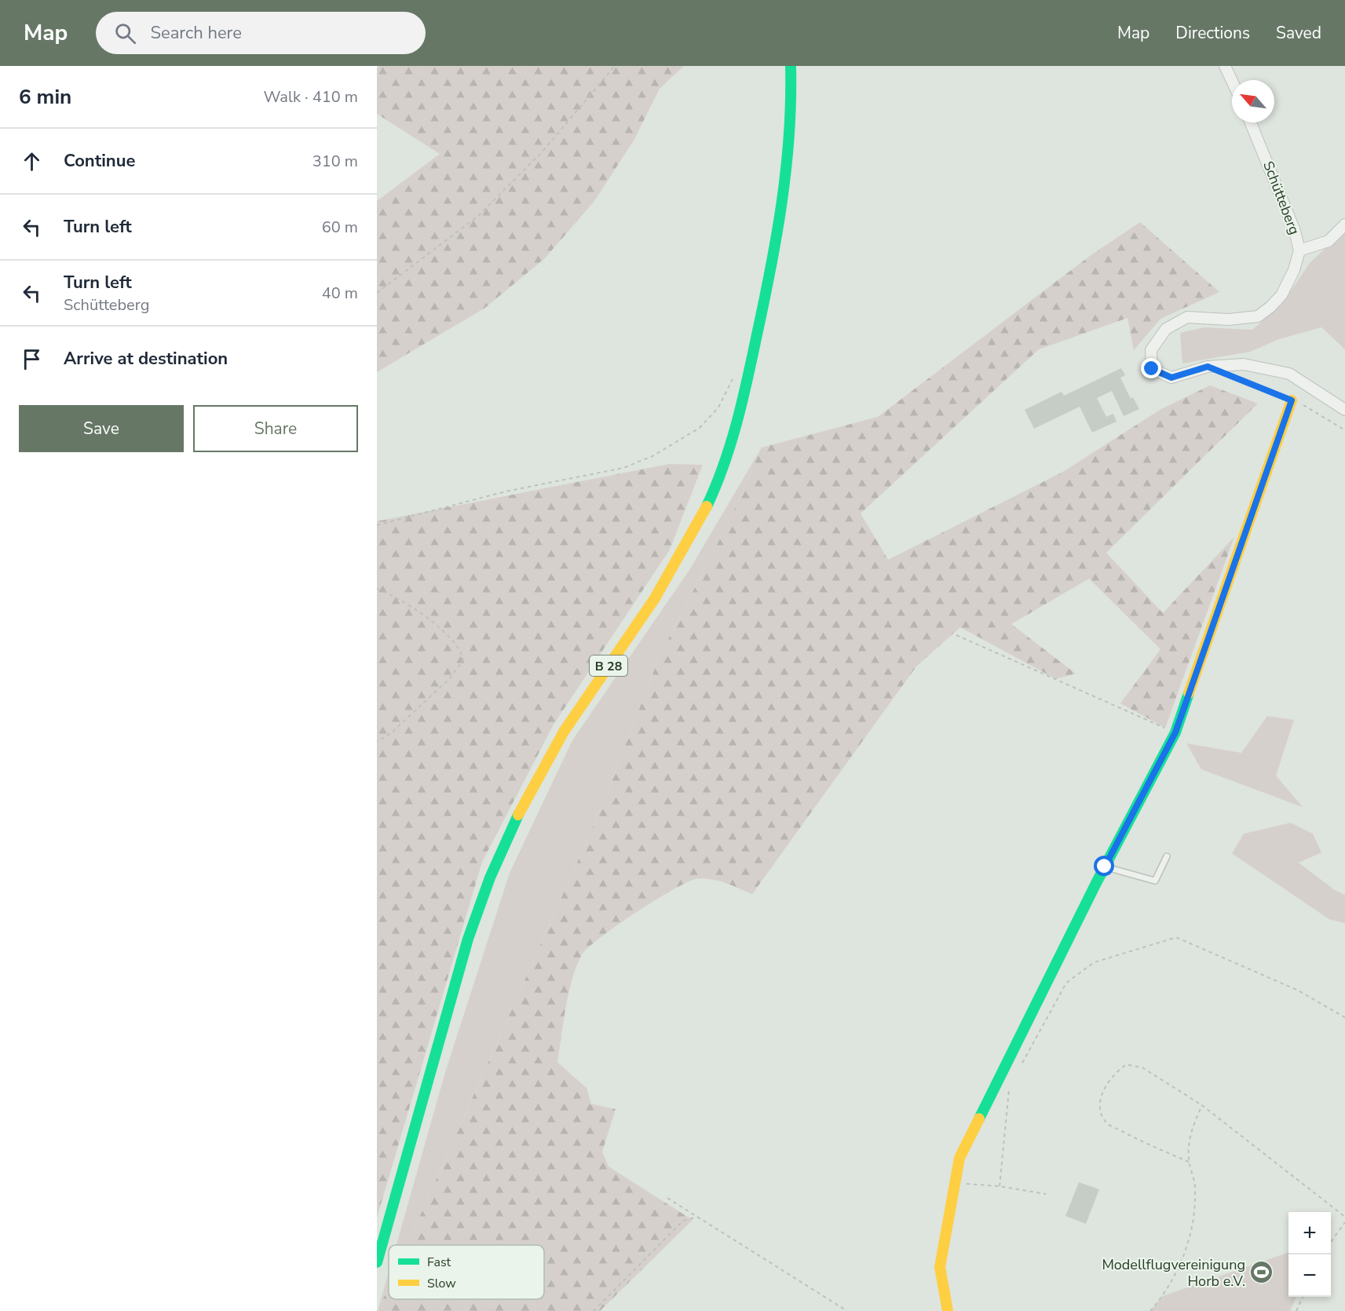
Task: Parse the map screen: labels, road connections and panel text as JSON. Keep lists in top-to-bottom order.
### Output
{
  "streets": {
    "main road": ["B 28"],
    "street": ["Schütteberg"]
  },
  "places": {
    "sports": ["Modellflugvereinigung Horb e.V."]
  },
  "legend": ["Fast", "Slow"],
  "north": "top left",
  "page": {
    "header": "Map",
    "search": "Search here",
    "nav": ["Map", "Directions", "Saved"],
    "heading": ["6 min", "Walk · 410 m"],
    "list": [
      ["Continue", "310 m"],
      ["Turn left", "60 m"],
      ["Turn left", "Schütteberg", "40 m"],
      "Arrive at destination"
    ],
    "buttons": ["Save", "Share"],
    "map_buttons": ["+", "−"]
  }
}
